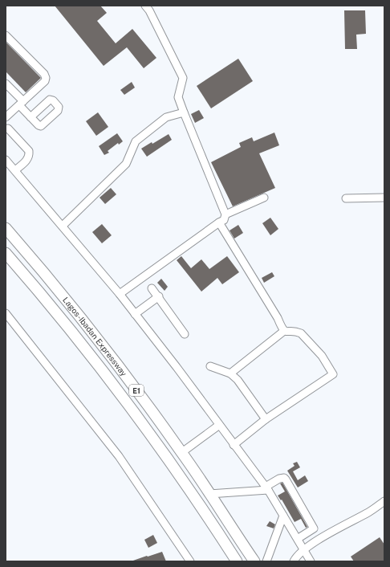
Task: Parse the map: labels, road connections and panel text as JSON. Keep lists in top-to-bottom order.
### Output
{
  "streets": {
    "highway": ["Lagos-Ibadan Expressway", "E1"]
  }
}
